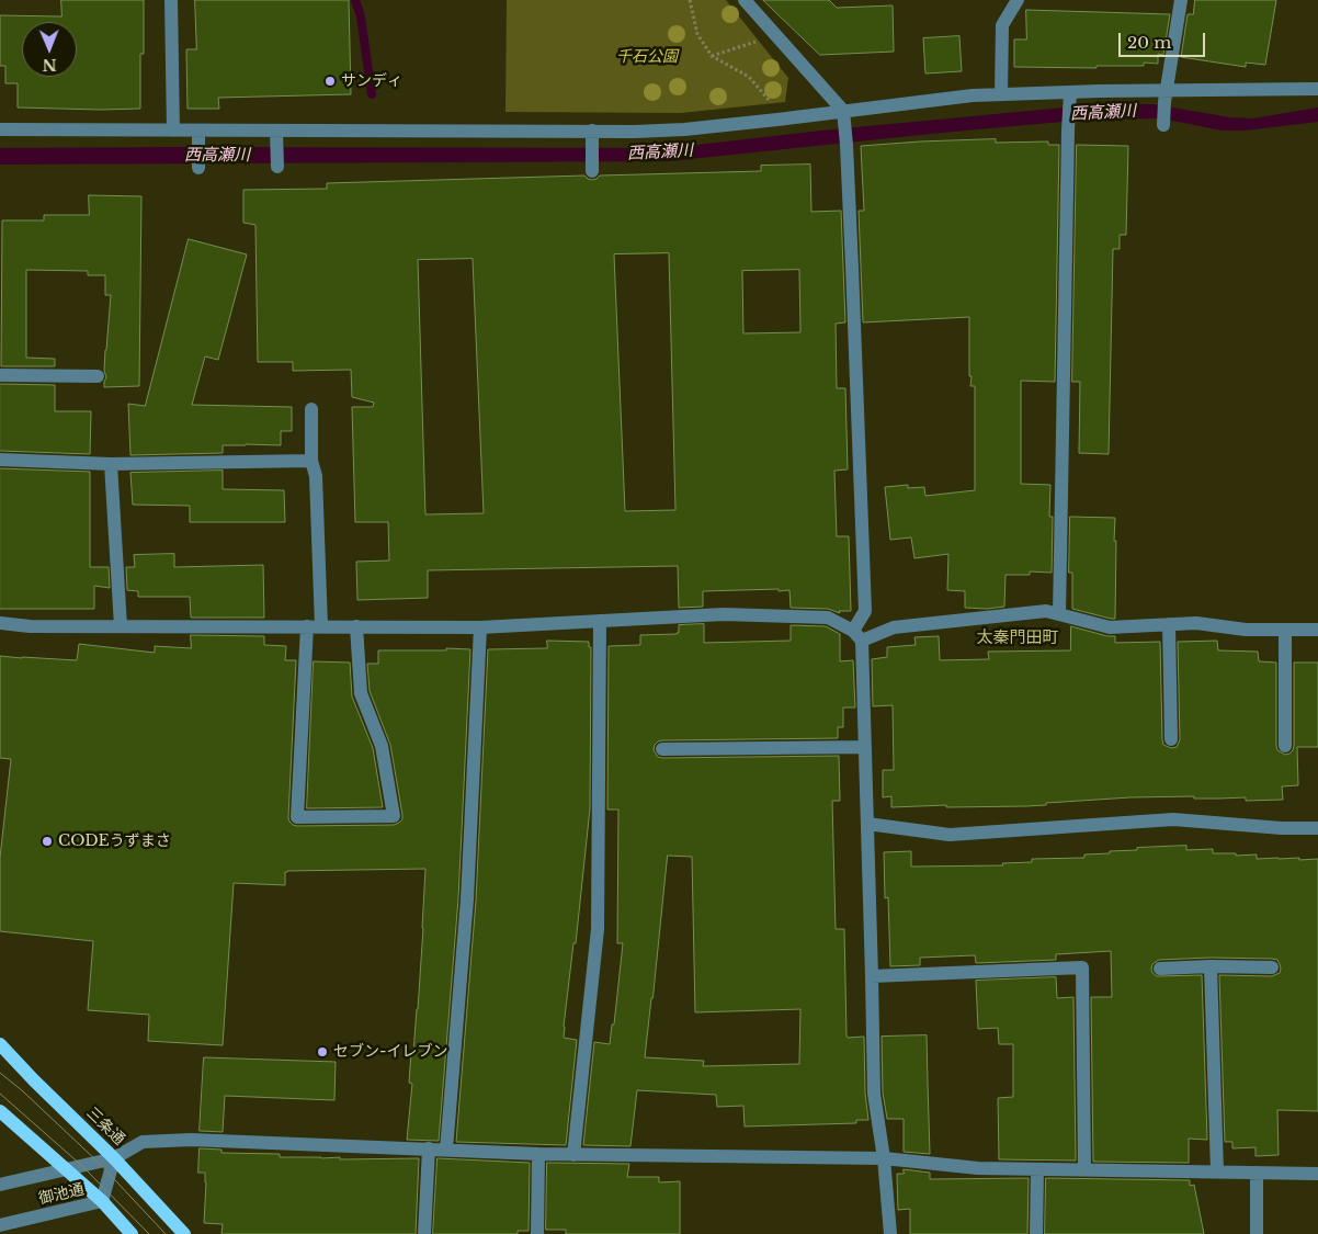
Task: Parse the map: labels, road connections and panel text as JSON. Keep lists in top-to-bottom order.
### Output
{
  "streets": {
    "main road": ["三条通"],
    "street": ["御池通"]
  },
  "crossings": [
    ["三条通", "御池通"]
  ],
  "districts": ["太秦門田町"],
  "water": ["西高瀬川"],
  "parks": ["千石公園"],
  "places": ["サンディ", "CODEうずまさ", "セブン-イレブン"],
  "scale_bar": "20 m",
  "north": "bottom"
}
